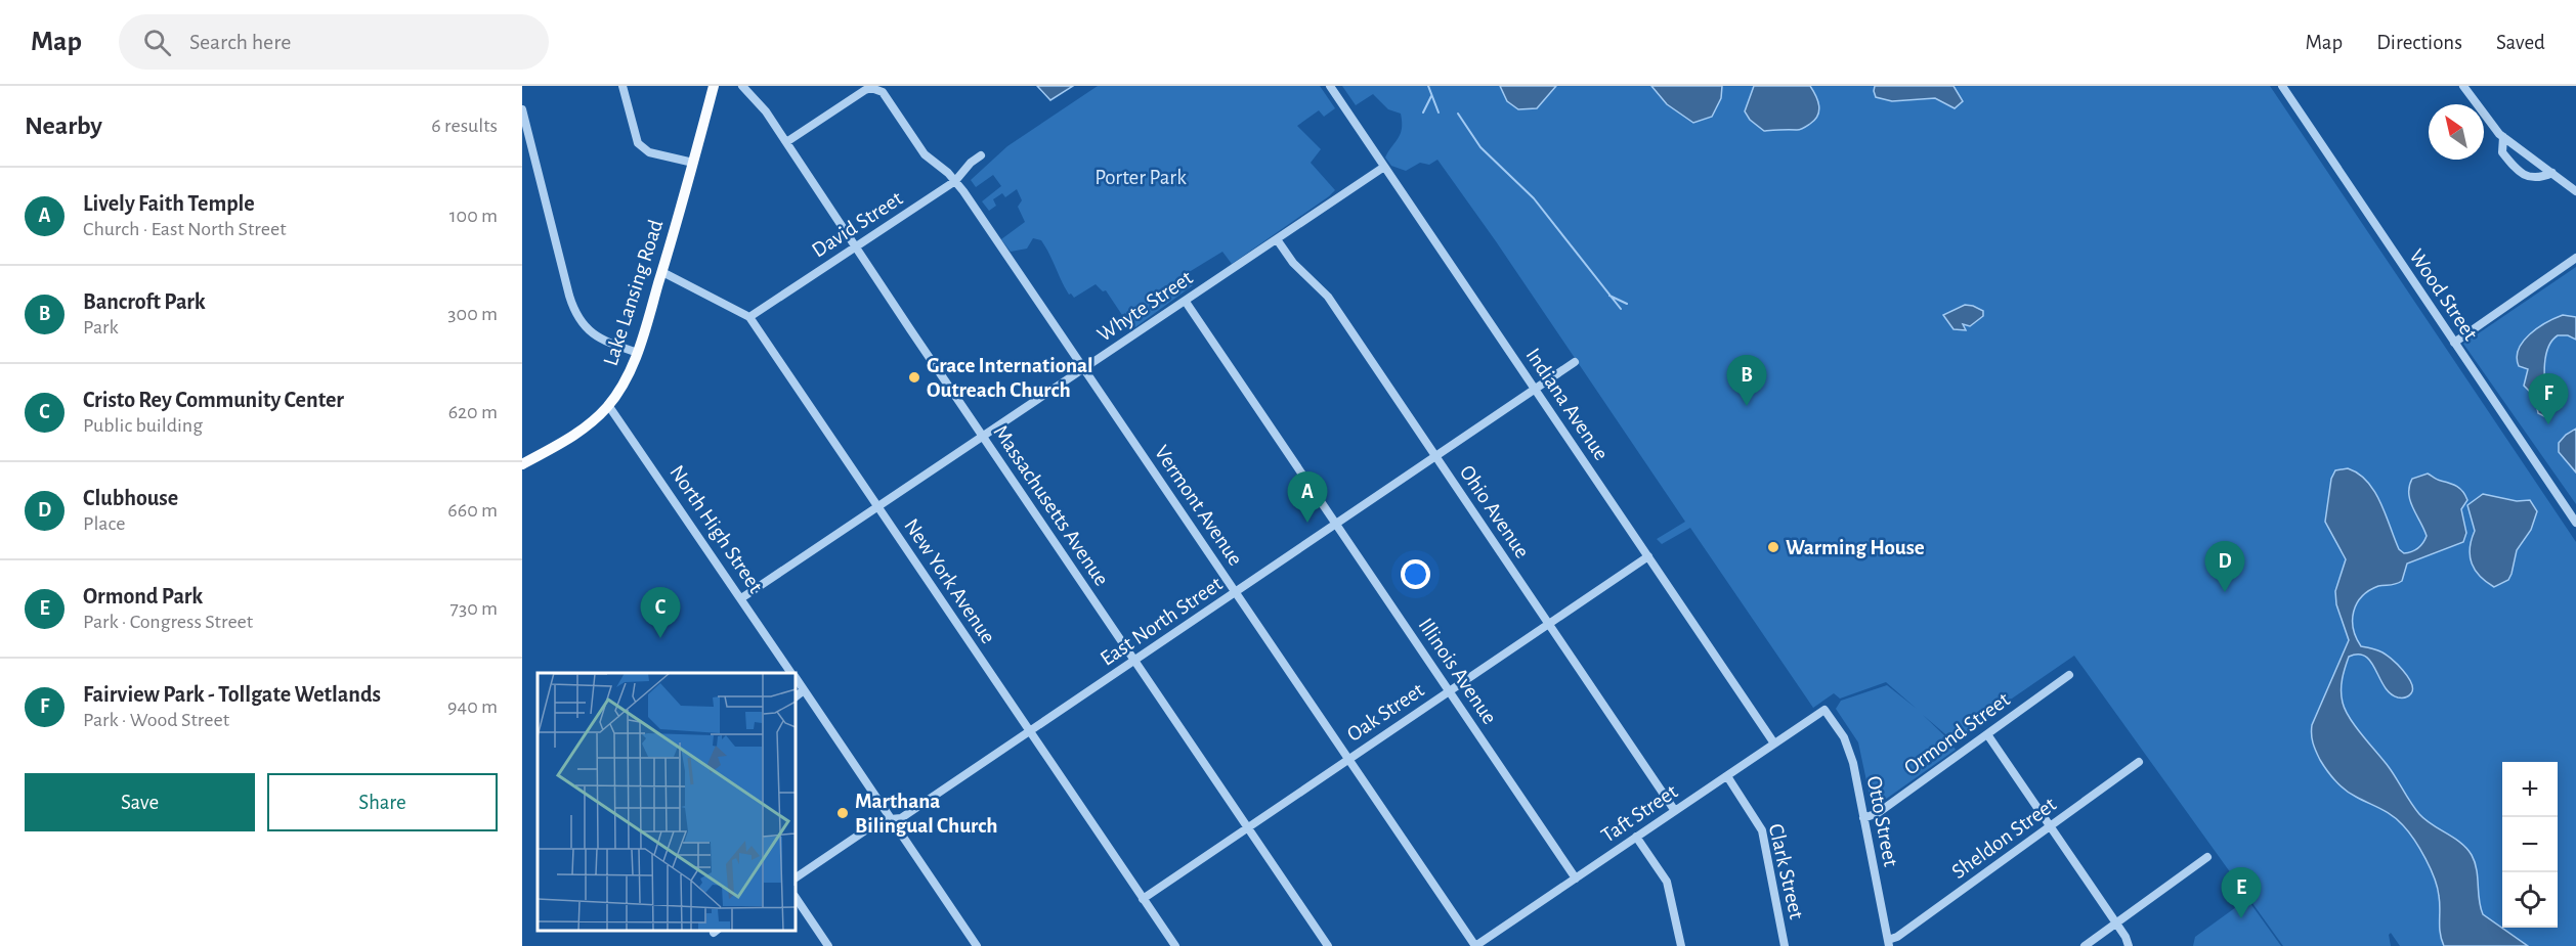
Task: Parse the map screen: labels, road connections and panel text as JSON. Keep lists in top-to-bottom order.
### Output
{
  "streets": {
    "main road": ["Lake Lansing Road"],
    "street": [
      "David Street",
      "Wood Street",
      "Whyte Street",
      "Indiana Avenue",
      "Massachusetts Avenue",
      "Vermont Avenue",
      "Ohio Avenue",
      "North High Street",
      "New York Avenue",
      "East North Street",
      "Illinois Avenue",
      "Oak Street",
      "Ormond Street",
      "Taft Street",
      "Otto Street",
      "Sheldon Street",
      "Clark Street"
    ]
  },
  "crossings": [
    ["David Street", "Massachusetts Avenue"],
    ["David Street", "Vermont Avenue"],
    ["David Street", "New York Avenue"],
    ["Lake Lansing Road", "North High Street"],
    ["Lake Lansing Road", "New York Avenue"],
    ["Whyte Street", "Indiana Avenue"],
    ["Whyte Street", "Massachusetts Avenue"],
    ["Whyte Street", "Vermont Avenue"],
    ["Whyte Street", "Ohio Avenue"],
    ["Whyte Street", "North High Street"],
    ["Whyte Street", "New York Avenue"],
    ["Whyte Street", "Illinois Avenue"],
    ["Indiana Avenue", "East North Street"],
    ["Indiana Avenue", "Oak Street"],
    ["Indiana Avenue", "Taft Street"],
    ["Massachusetts Avenue", "Vermont Avenue"],
    ["Massachusetts Avenue", "East North Street"],
    ["Massachusetts Avenue", "Oak Street"],
    ["Vermont Avenue", "East North Street"],
    ["Vermont Avenue", "Oak Street"],
    ["Vermont Avenue", "Taft Street"],
    ["Ohio Avenue", "East North Street"],
    ["Ohio Avenue", "Oak Street"],
    ["Ohio Avenue", "Taft Street"],
    ["North High Street", "East North Street"],
    ["New York Avenue", "East North Street"],
    ["New York Avenue", "Oak Street"],
    ["East North Street", "Illinois Avenue"],
    ["Illinois Avenue", "Oak Street"],
    ["Illinois Avenue", "Taft Street"],
    ["Ormond Street", "Otto Street"],
    ["Taft Street", "Otto Street"],
    ["Taft Street", "Clark Street"],
    ["Otto Street", "Sheldon Street"]
  ],
  "parks": ["Porter Park"],
  "places": ["Grace International Outreach Church", "Warming House", "Marthana Bilingual Church"],
  "north": "top left",
  "page": {
    "header": "Map",
    "search": "Search here",
    "nav": ["Map", "Directions", "Saved"],
    "heading": ["Nearby", "6 results"],
    "list": [
      {
        "mark": "A",
        "name": "Lively Faith Temple",
        "note": "Church · East North Street",
        "value": "100 m"
      },
      {
        "mark": "B",
        "name": "Bancroft Park",
        "note": "Park",
        "value": "300 m"
      },
      {
        "mark": "C",
        "name": "Cristo Rey Community Center",
        "note": "Public building",
        "value": "620 m"
      },
      {
        "mark": "D",
        "name": "Clubhouse",
        "note": "Place",
        "value": "660 m"
      },
      {
        "mark": "E",
        "name": "Ormond Park",
        "note": "Park · Congress Street",
        "value": "730 m"
      },
      {
        "mark": "F",
        "name": "Fairview Park - Tollgate Wetlands",
        "note": "Park · Wood Street",
        "value": "940 m"
      }
    ],
    "pins": [
      "B",
      "F",
      "A",
      "D",
      "C",
      "E"
    ],
    "buttons": ["Save", "Share"],
    "map_buttons": ["+", "−"]
  }
}
